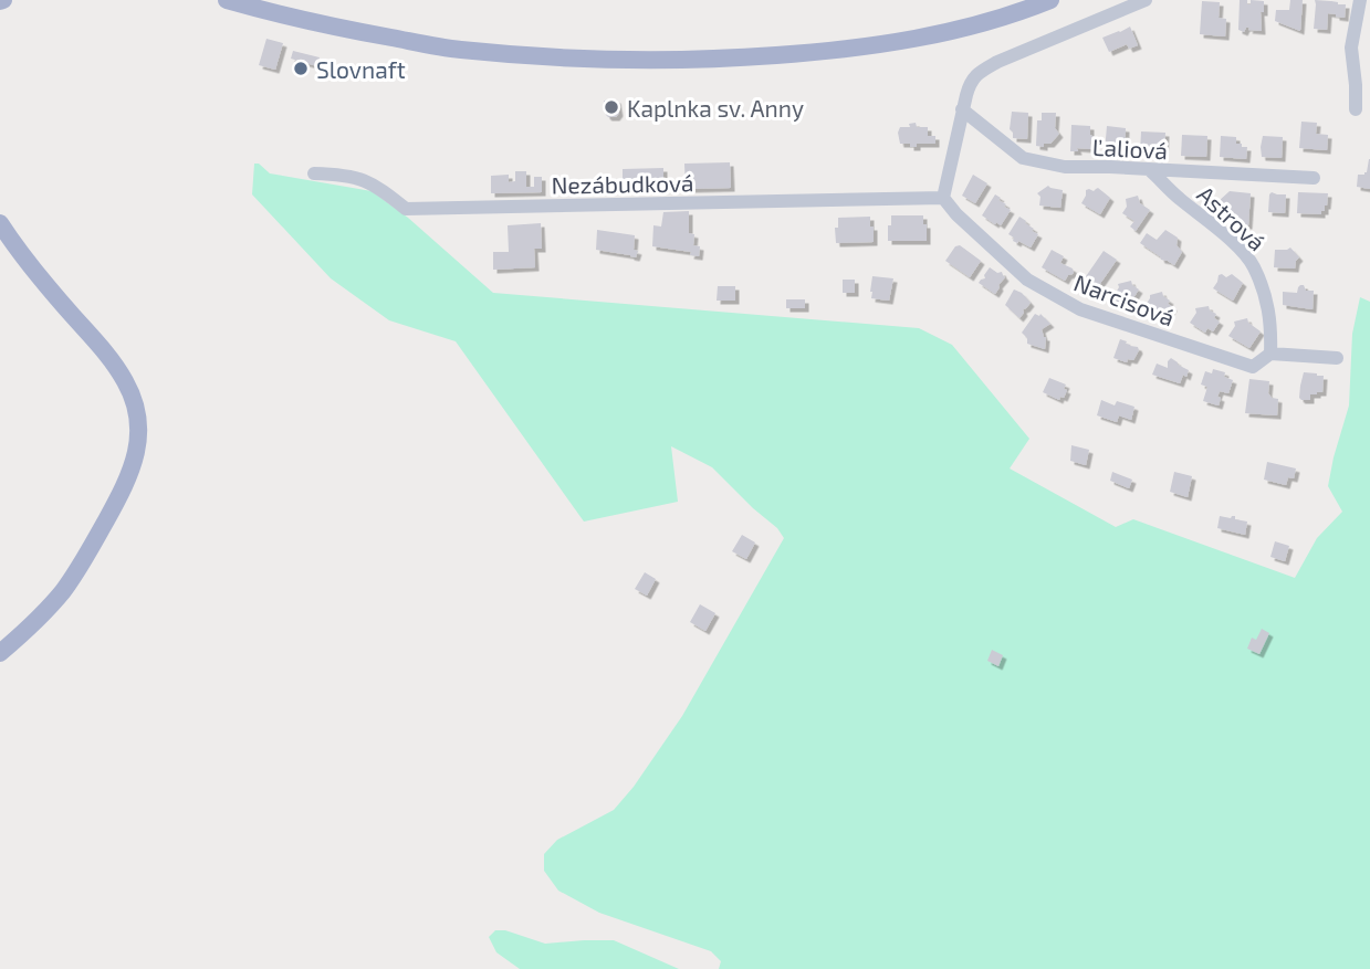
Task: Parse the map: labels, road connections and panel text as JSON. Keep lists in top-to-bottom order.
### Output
{
  "streets": {
    "street": [
      "Ľaliová",
      "Nezábudková",
      "Astrová",
      "Narcisová"
    ]
  },
  "crossings": [
    ["Ľaliová", "Astrová"],
    ["Nezábudková", "Narcisová"],
    ["Astrová", "Narcisová"]
  ],
  "places": ["Slovnaft", "Kaplnka sv. Anny"]
}
